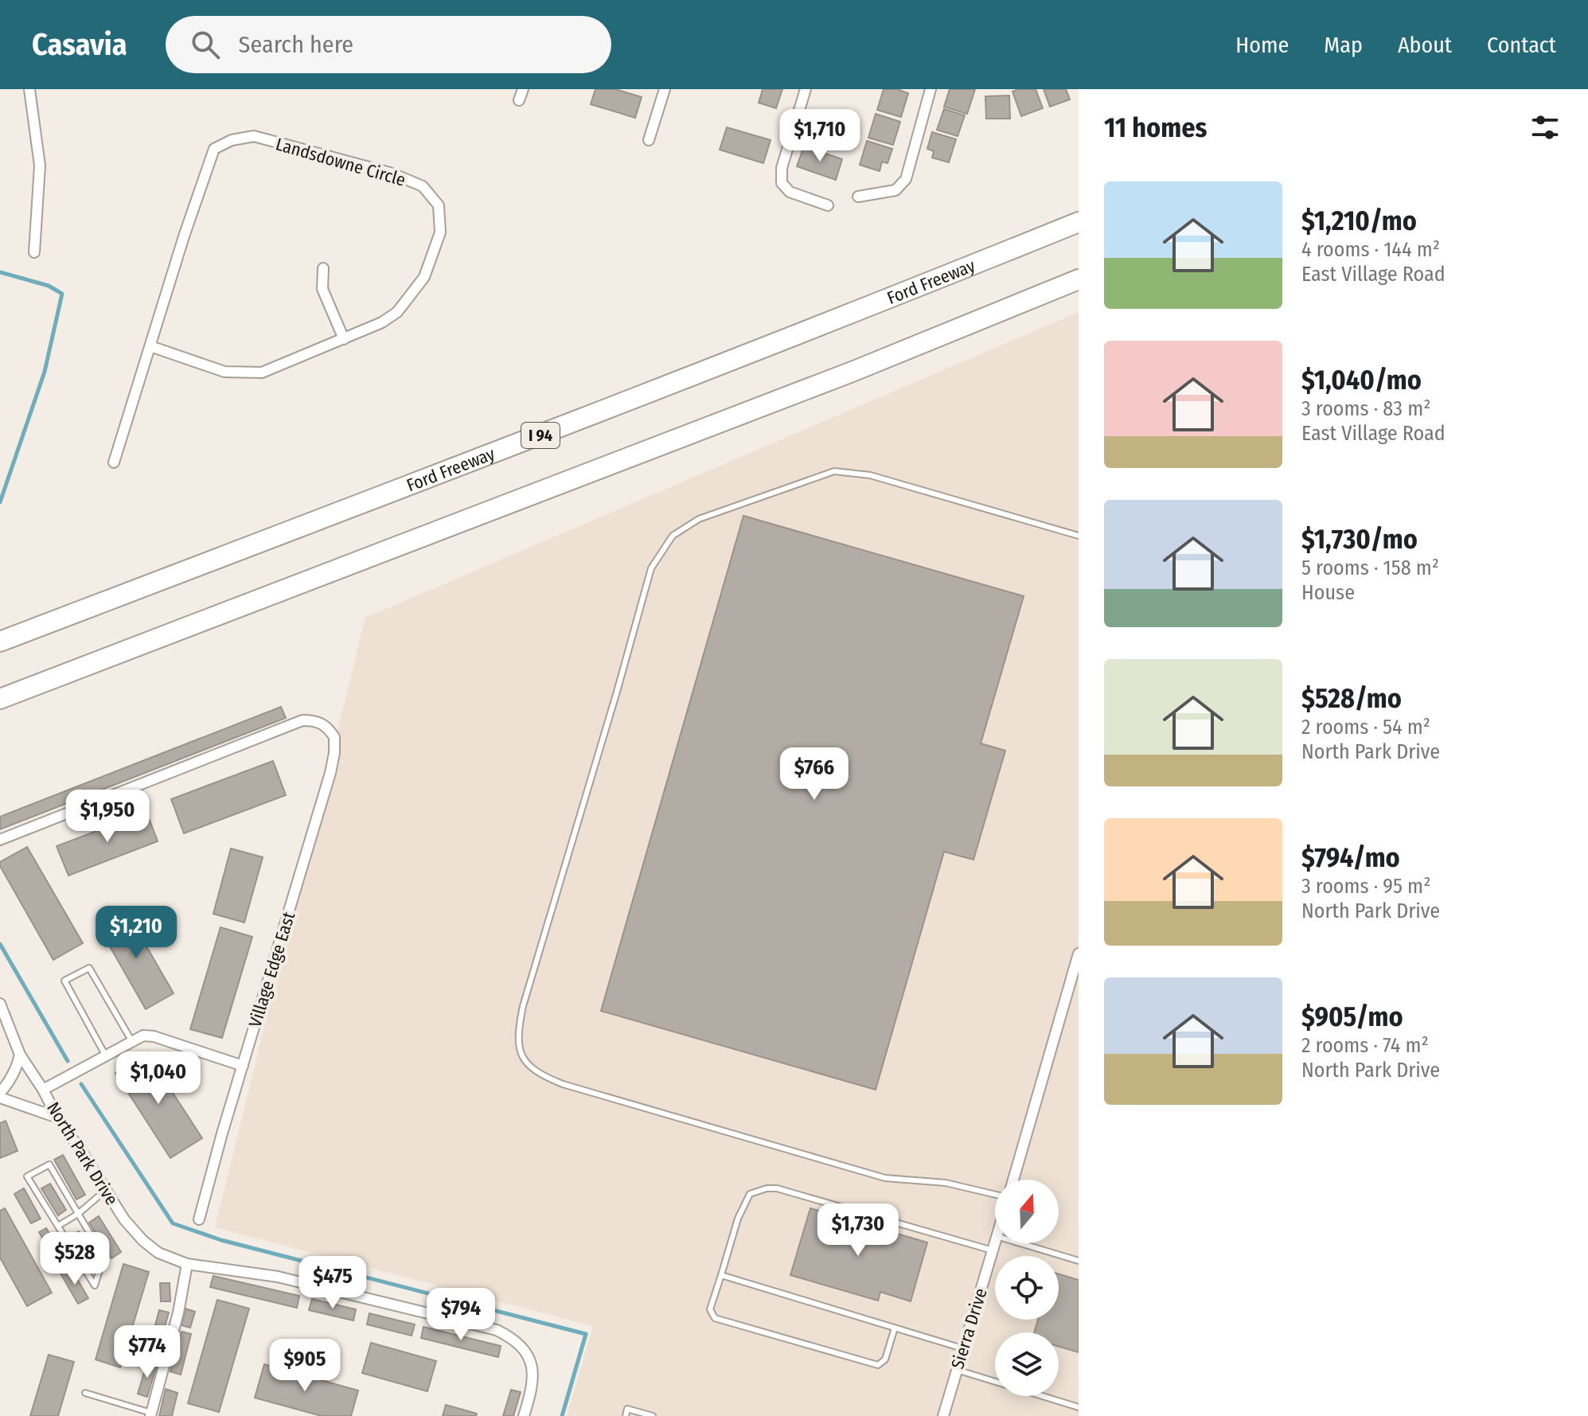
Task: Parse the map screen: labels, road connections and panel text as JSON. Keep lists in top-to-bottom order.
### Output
{
  "streets": {
    "highway": ["Ford Freeway", "I 94"],
    "street": [
      "Landsdowne Circle",
      "Village Edge East",
      "North Park Drive",
      "Sierra Drive"
    ]
  },
  "north": "top",
  "page": {
    "header": "Casavia",
    "search": "Search here",
    "nav": [
      "Home",
      "Map",
      "About",
      "Contact"
    ],
    "heading": "11 homes",
    "price": [
      "$1,710",
      "$766",
      "$1,950",
      "$1,210",
      "$1,040",
      "$1,730",
      "$528",
      "$475",
      "$794",
      "$774",
      "$905"
    ],
    "list": [
      {
        "name": "$1,210/mo",
        "note": "4 rooms · 144 m² · East Village Road"
      },
      {
        "name": "$1,040/mo",
        "note": "3 rooms · 83 m² · East Village Road"
      },
      {
        "name": "$1,730/mo",
        "note": "5 rooms · 158 m² · House"
      },
      {
        "name": "$528/mo",
        "note": "2 rooms · 54 m² · North Park Drive"
      },
      {
        "name": "$794/mo",
        "note": "3 rooms · 95 m² · North Park Drive"
      },
      {
        "name": "$905/mo",
        "note": "2 rooms · 74 m² · North Park Drive"
      }
    ]
  }
}
